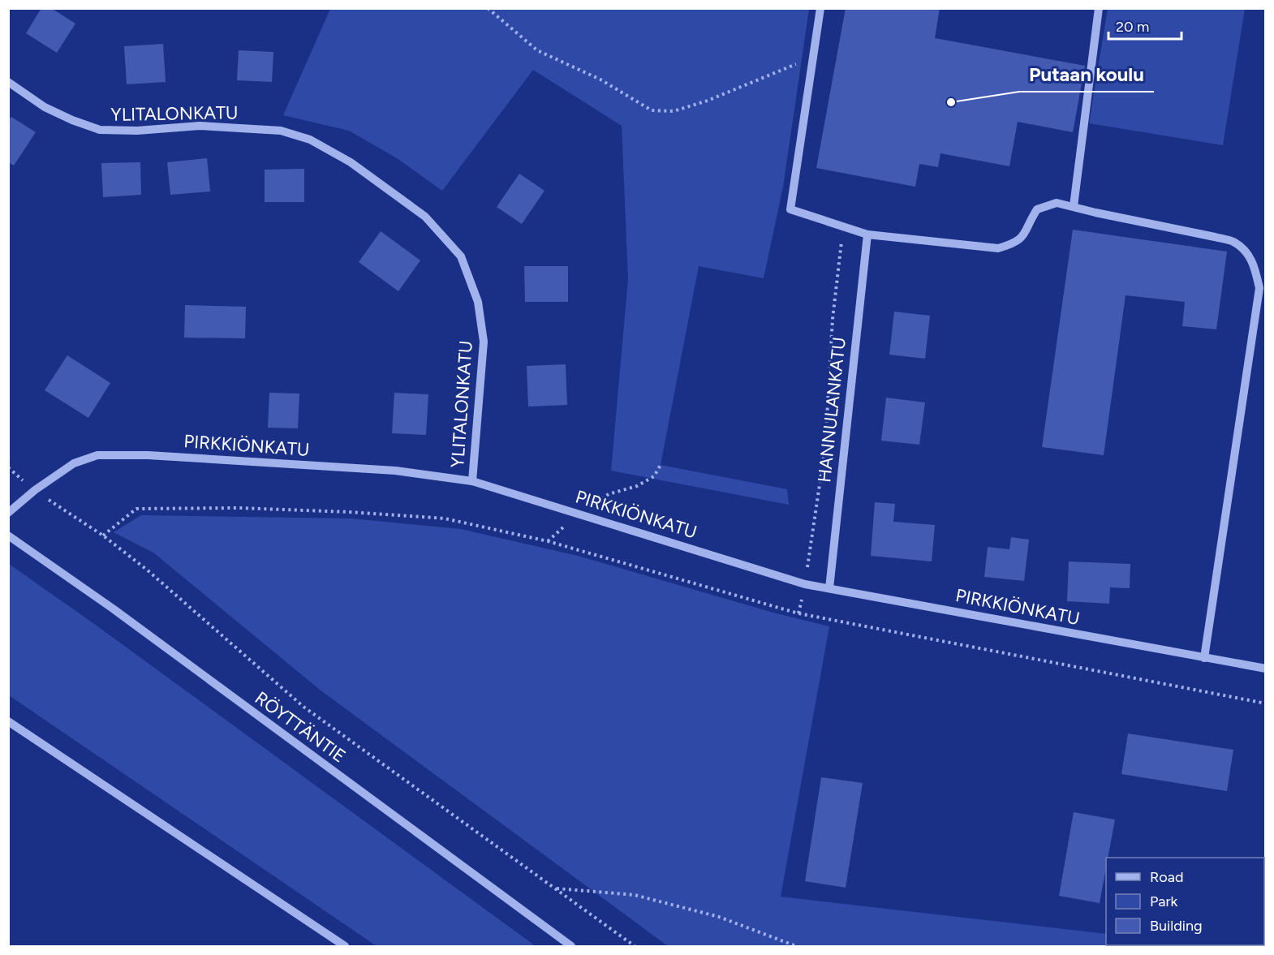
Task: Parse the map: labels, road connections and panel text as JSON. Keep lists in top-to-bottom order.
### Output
{
  "streets": {
    "street": [
      "YLITALONKATU",
      "HANNULANKATU",
      "PIRKKIÖNKATU",
      "RÖYTTÄNTIE"
    ]
  },
  "crossings": [
    ["YLITALONKATU", "PIRKKIÖNKATU"],
    ["HANNULANKATU", "PIRKKIÖNKATU"]
  ],
  "places": ["Putaan koulu"],
  "legend": ["Road", "Park", "Building"],
  "scale_bar": "20 m"
}
